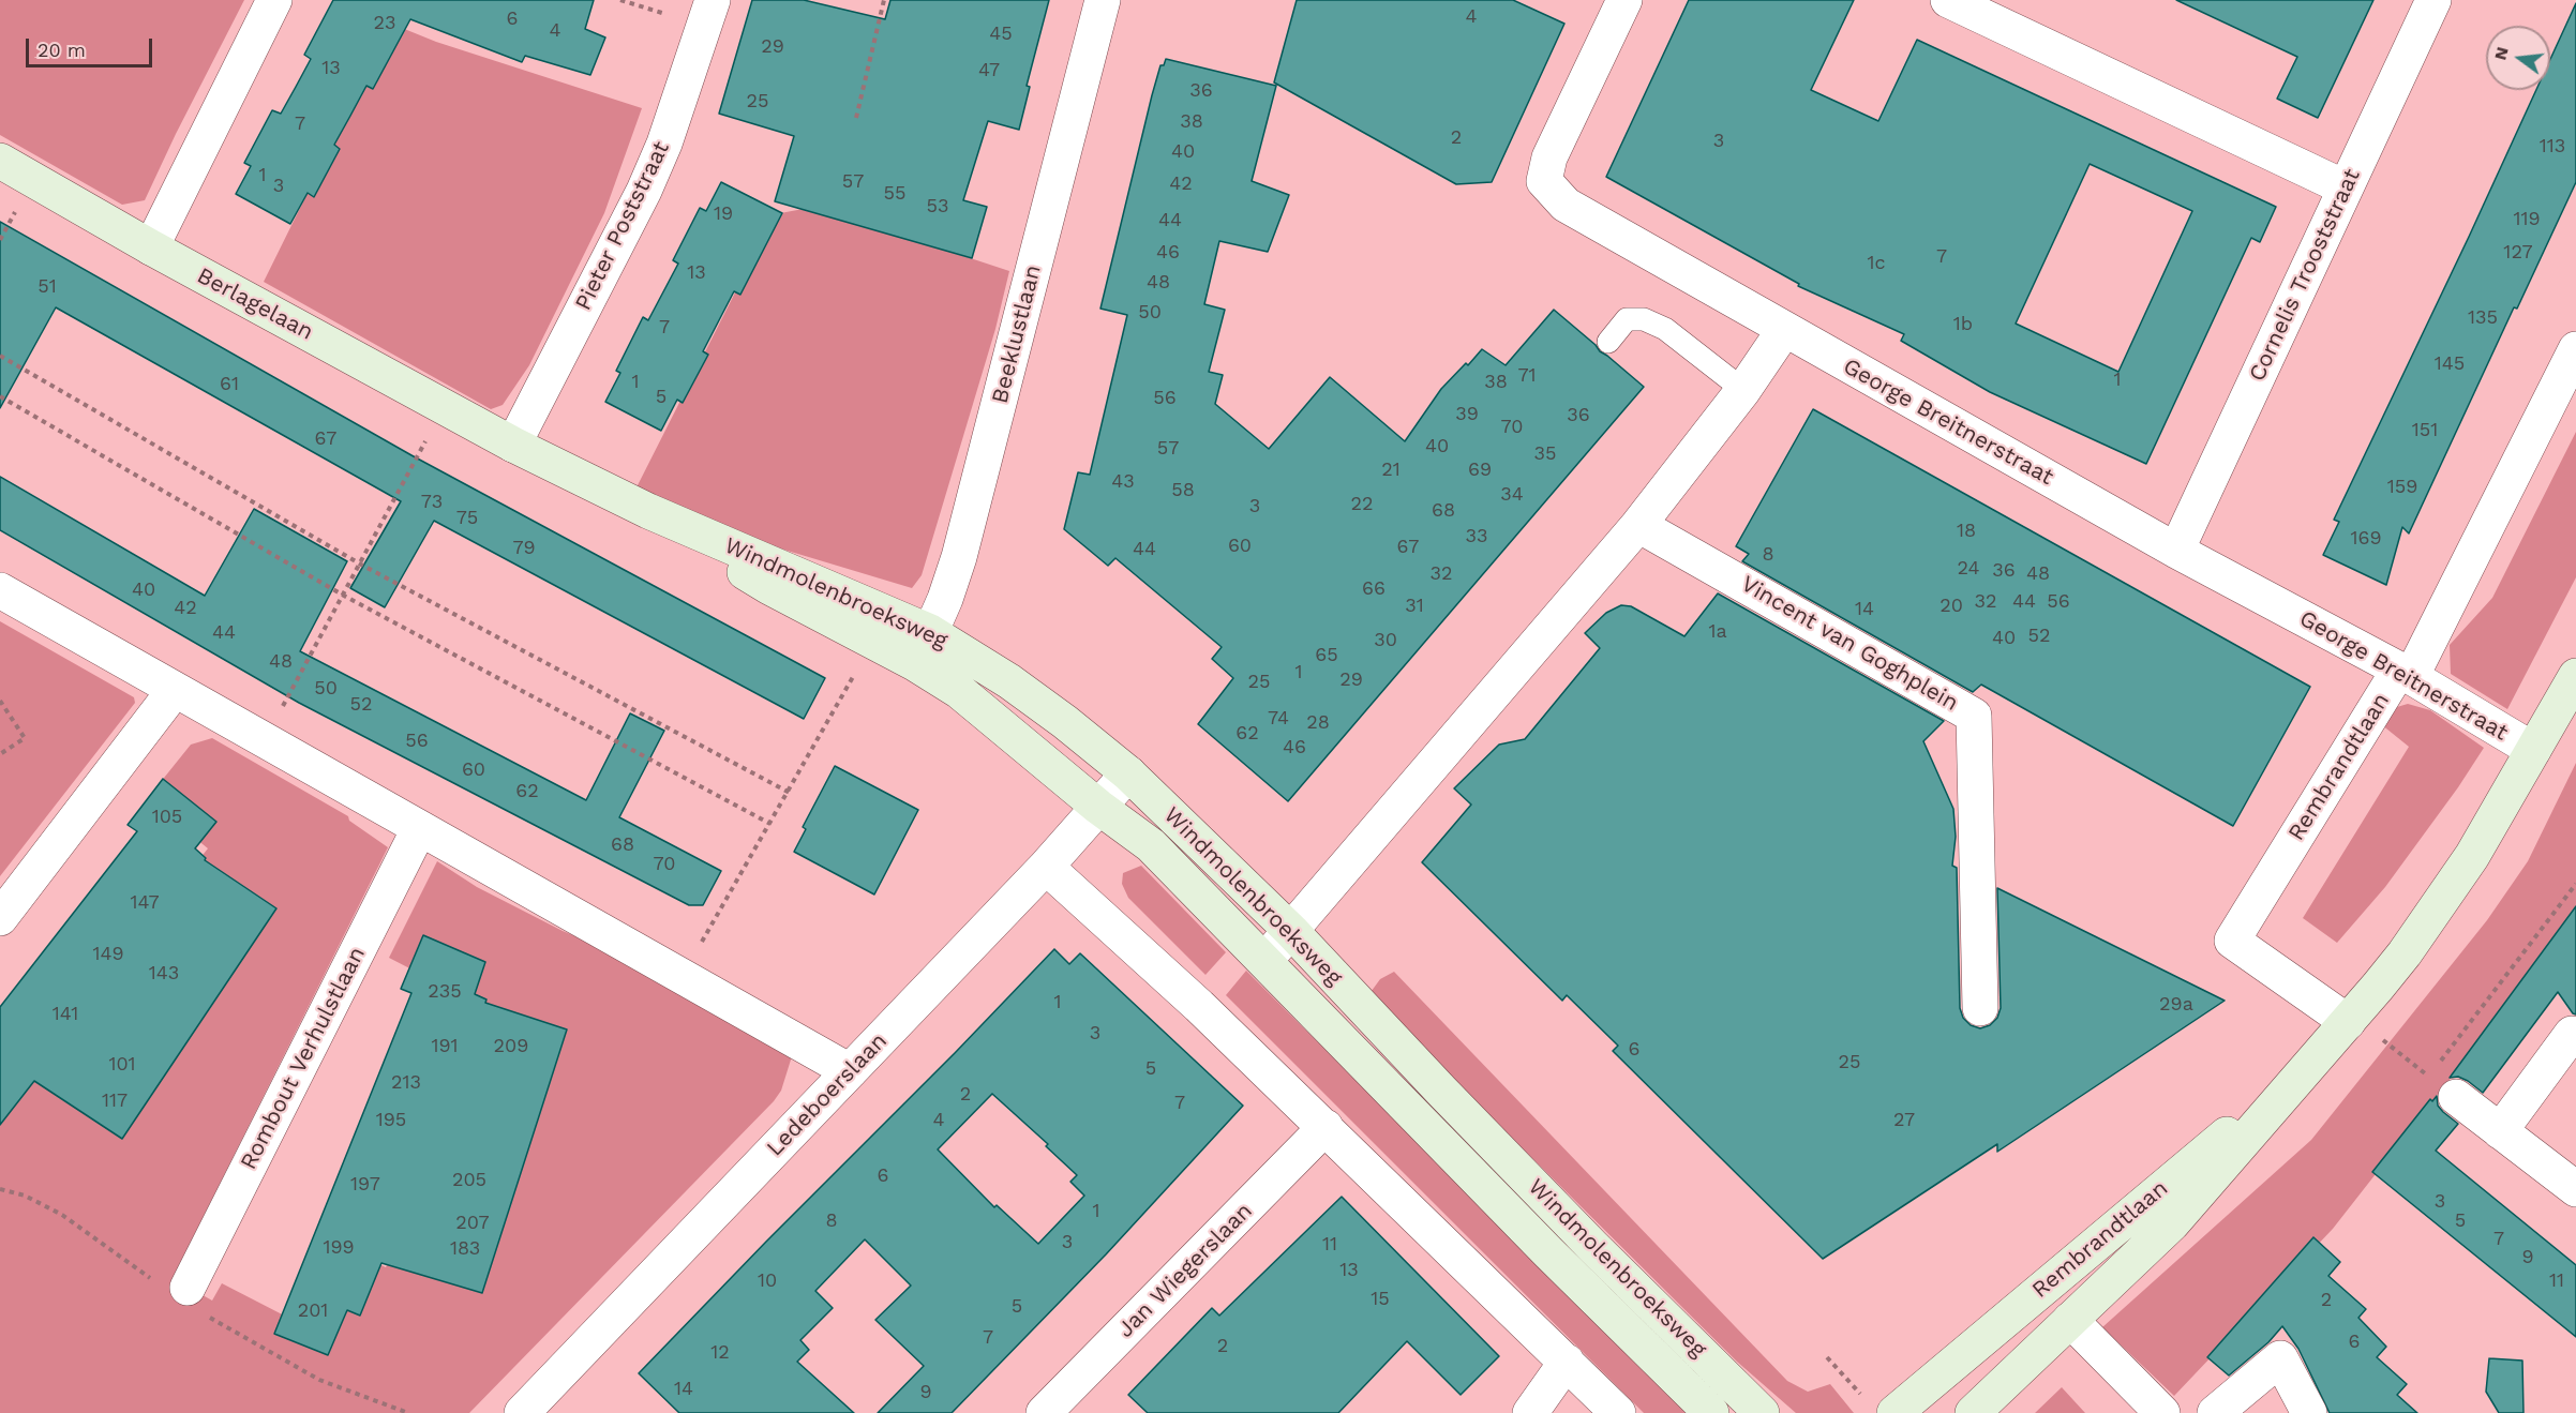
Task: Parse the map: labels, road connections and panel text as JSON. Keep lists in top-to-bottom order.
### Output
{
  "streets": {
    "street": [
      "Pieter Poststraat",
      "Cornelis Trooststraat",
      "Berlagelaan",
      "Beeklustlaan",
      "George Breitnerstraat",
      "Windmolenbroeksweg",
      "Vincent van Goghplein",
      "Rembrandtlaan",
      "Rombout Verhulstlaan",
      "Ledeboerslaan",
      "Jan Wiegerslaan"
    ]
  },
  "crossings": [
    ["Pieter Poststraat", "Berlagelaan"],
    ["Pieter Poststraat", "Windmolenbroeksweg"],
    ["Cornelis Trooststraat", "George Breitnerstraat"],
    ["Berlagelaan", "Windmolenbroeksweg"],
    ["Beeklustlaan", "Windmolenbroeksweg"],
    ["George Breitnerstraat", "Rembrandtlaan"],
    ["Windmolenbroeksweg", "Ledeboerslaan"]
  ],
  "house_numbers": [
    "4",
    "6",
    "23",
    "4",
    "45",
    "29",
    "13",
    "47",
    "36",
    "25",
    "38",
    "7",
    "2",
    "3",
    "113",
    "40",
    "1",
    "57",
    "42",
    "3",
    "55",
    "53",
    "19",
    "119",
    "44",
    "46",
    "127",
    "7",
    "1c",
    "13",
    "48",
    "51",
    "50",
    "135",
    "1b",
    "7",
    "145",
    "71",
    "1",
    "1",
    "38",
    "61",
    "5",
    "56",
    "39",
    "36",
    "70",
    "151",
    "67",
    "40",
    "57",
    "35",
    "21",
    "69",
    "43",
    "159",
    "58",
    "34",
    "73",
    "22",
    "3",
    "68",
    "75",
    "18",
    "33",
    "169",
    "60",
    "67",
    "79",
    "44",
    "8",
    "24",
    "36",
    "32",
    "48",
    "66",
    "40",
    "32",
    "44",
    "56",
    "31",
    "20",
    "42",
    "14",
    "1a",
    "44",
    "52",
    "40",
    "30",
    "65",
    "48",
    "1",
    "29",
    "25",
    "50",
    "52",
    "74",
    "28",
    "62",
    "56",
    "46",
    "60",
    "62",
    "105",
    "68",
    "70",
    "147",
    "149",
    "143",
    "235",
    "1",
    "29a",
    "141",
    "3",
    "191",
    "209",
    "6",
    "25",
    "101",
    "5",
    "213",
    "2",
    "117",
    "7",
    "195",
    "4",
    "27",
    "6",
    "205",
    "197",
    "3",
    "1",
    "8",
    "5",
    "207",
    "7",
    "3",
    "11",
    "199",
    "183",
    "9",
    "13",
    "10",
    "11",
    "15",
    "2",
    "5",
    "201",
    "7",
    "6",
    "2",
    "12",
    "14",
    "9"
  ],
  "scale_bar": "20 m",
  "north": "left"
}
